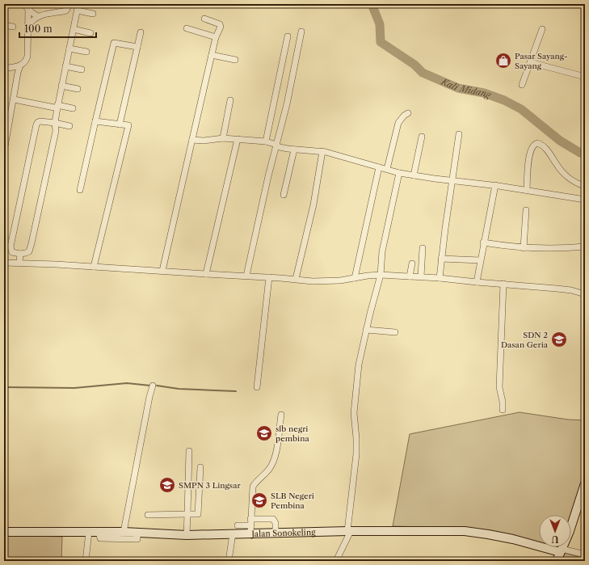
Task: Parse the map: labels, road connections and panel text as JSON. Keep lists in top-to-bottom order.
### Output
{
  "streets": {
    "street": ["Jalan Sonokeling"]
  },
  "water": ["Kali Midang"],
  "places": {
    "shop": ["Pasar Sayang- Sayang"],
    "school or university": [
      "SDN 2 Dasan Geria",
      "slb negri pembina",
      "SMPN 3 Lingsar",
      "SLB Negeri Pembina"
    ]
  },
  "scale_bar": "100 m",
  "north": "bottom"
}
